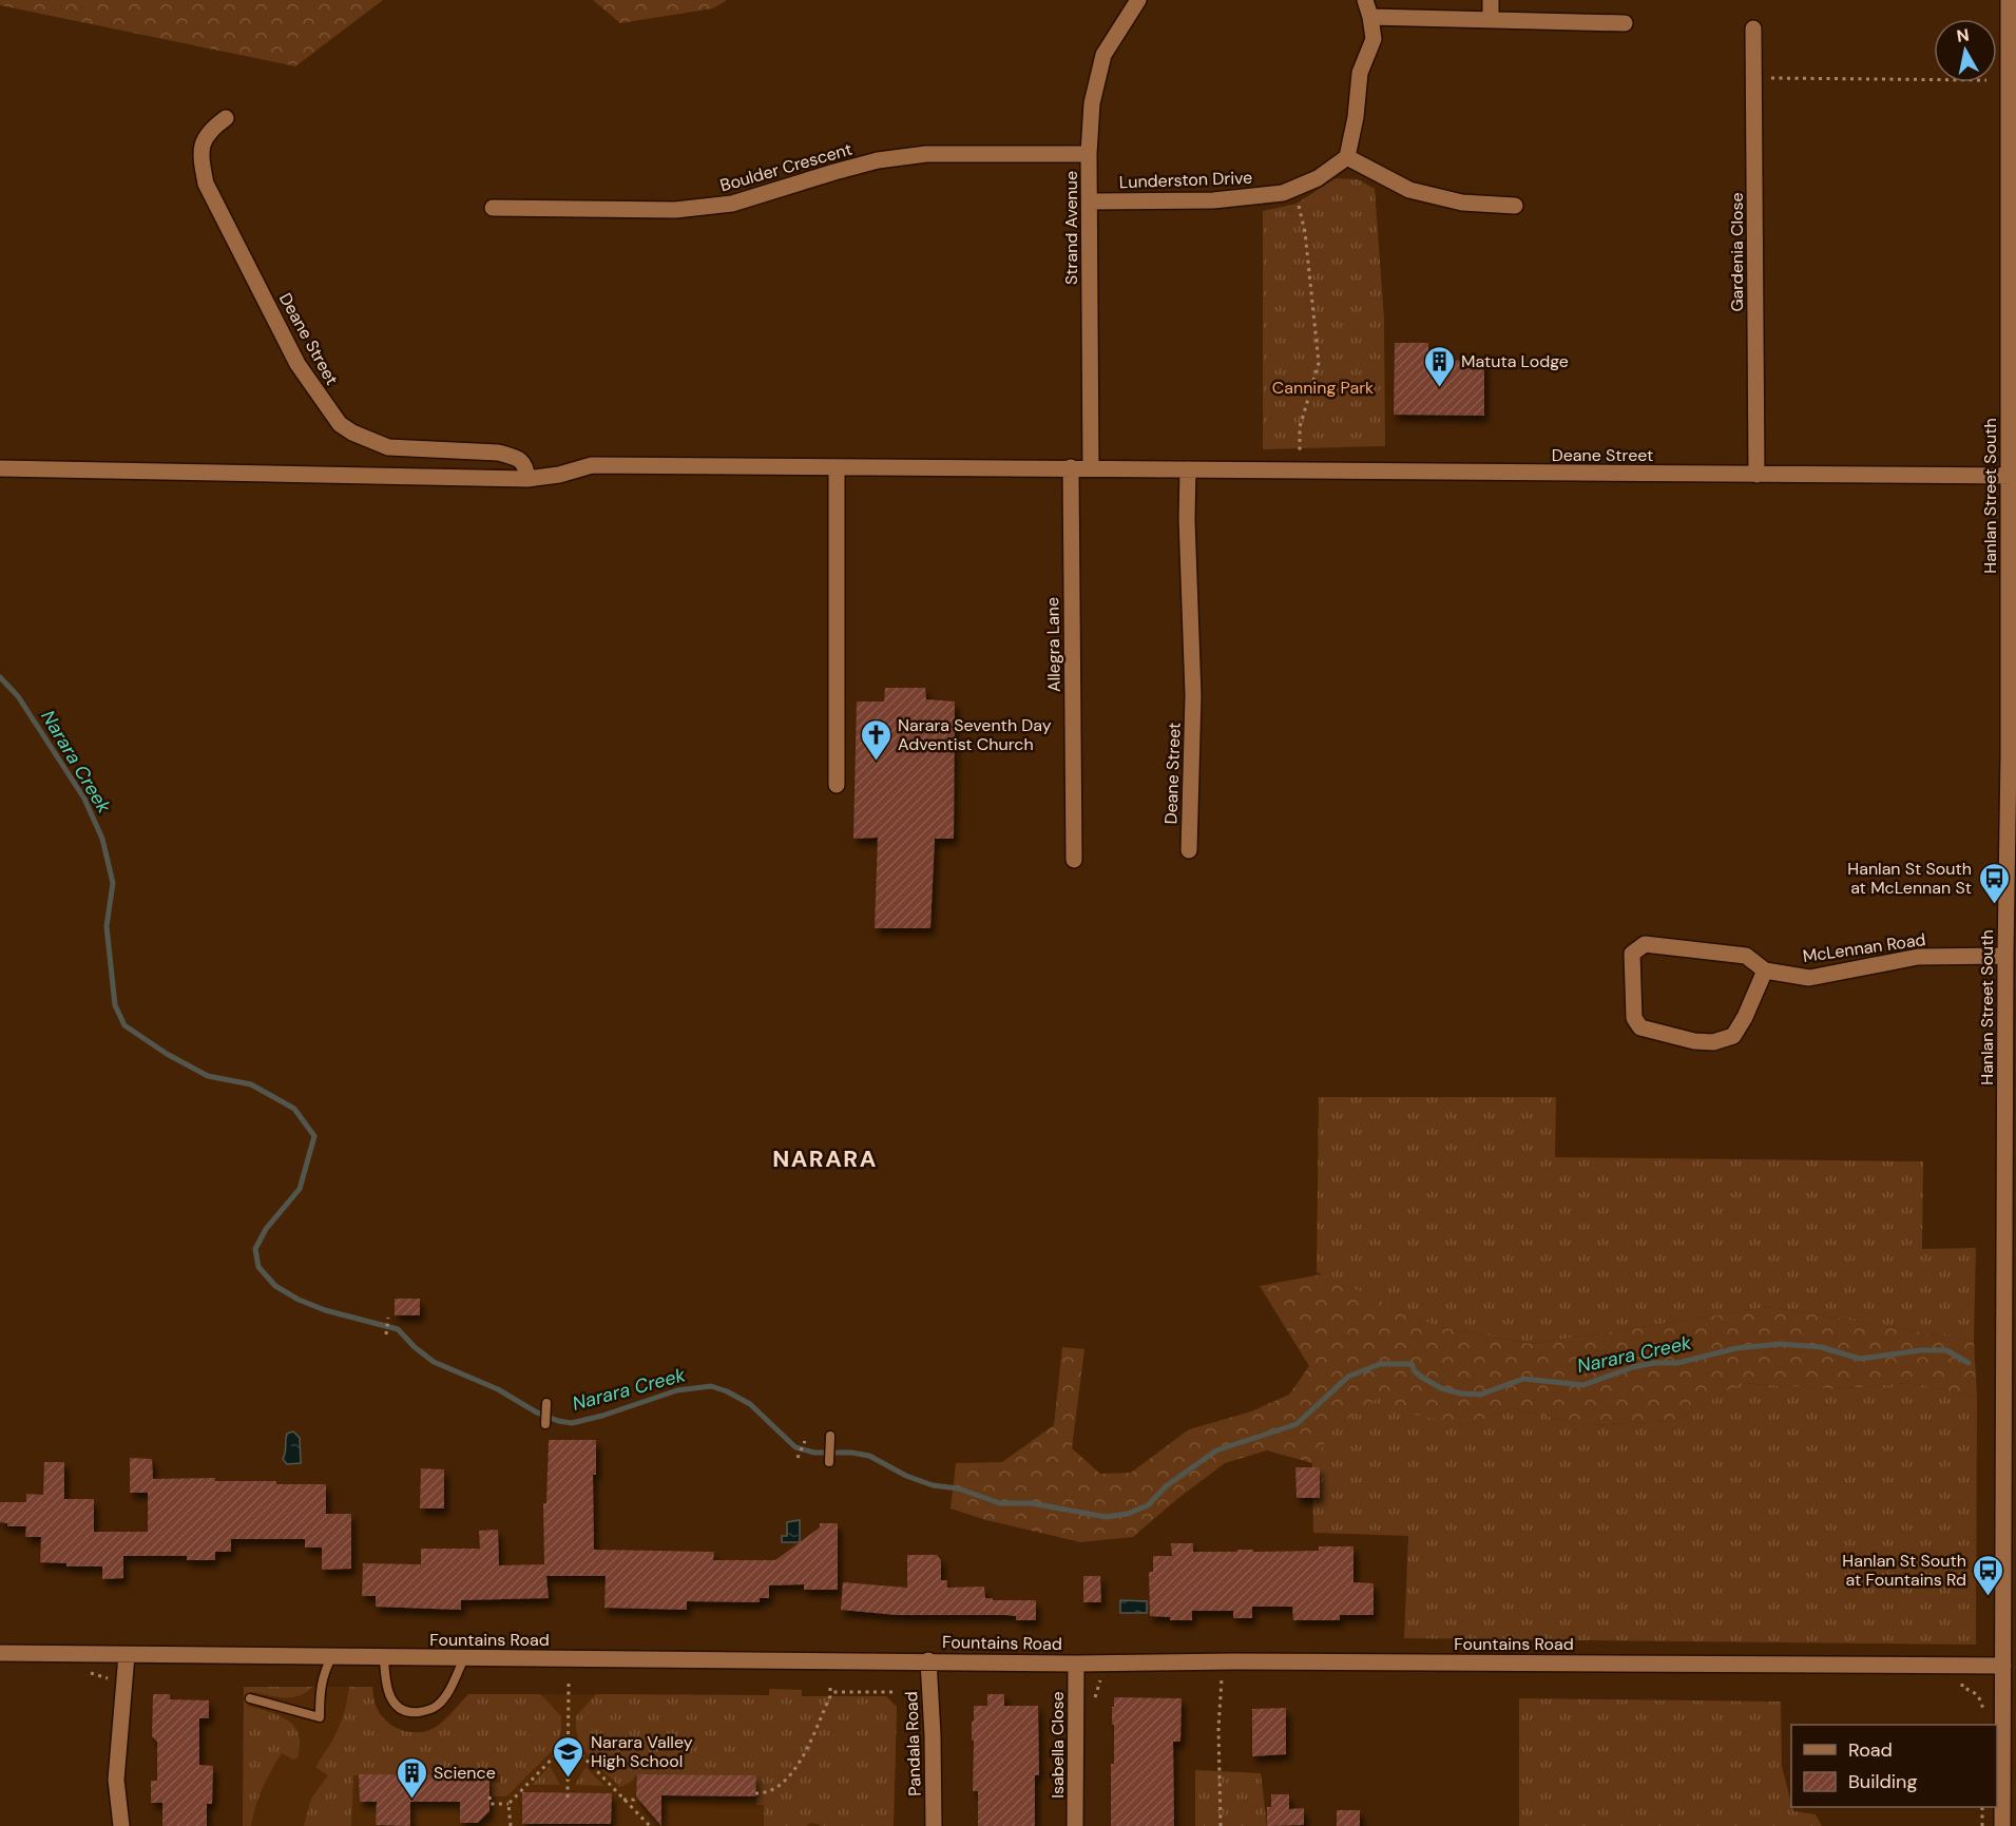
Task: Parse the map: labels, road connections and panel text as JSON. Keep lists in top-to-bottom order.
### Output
{
  "streets": {
    "street": [
      "Boulder Crescent",
      "Lunderston Drive",
      "Strand Avenue",
      "Gardenia Close",
      "Deane Street",
      "Hanlan Street South",
      "Allegra Lane",
      "McLennan Road",
      "Fountains Road",
      "Pandala Road",
      "Isabella Close"
    ]
  },
  "crossings": [
    ["Boulder Crescent", "Strand Avenue"],
    ["Lunderston Drive", "Strand Avenue"],
    ["Strand Avenue", "Deane Street"],
    ["Gardenia Close", "Deane Street"],
    ["Deane Street", "Hanlan Street South"],
    ["Deane Street", "Allegra Lane"],
    ["Hanlan Street South", "McLennan Road"],
    ["Hanlan Street South", "Fountains Road"],
    ["Fountains Road", "Pandala Road"],
    ["Fountains Road", "Isabella Close"]
  ],
  "districts": ["NARARA"],
  "water": ["Narara Creek"],
  "parks": ["Canning Park"],
  "places": {
    "building": ["Matuta Lodge", "Science"],
    "church": ["Narara Seventh Day Adventist Church"],
    "bus stop": ["Hanlan St South at McLennan St", "Hanlan St South at Fountains Rd"],
    "school or university": ["Narara Valley High School"]
  },
  "legend": ["Road", "Building"],
  "north": "top"
}
